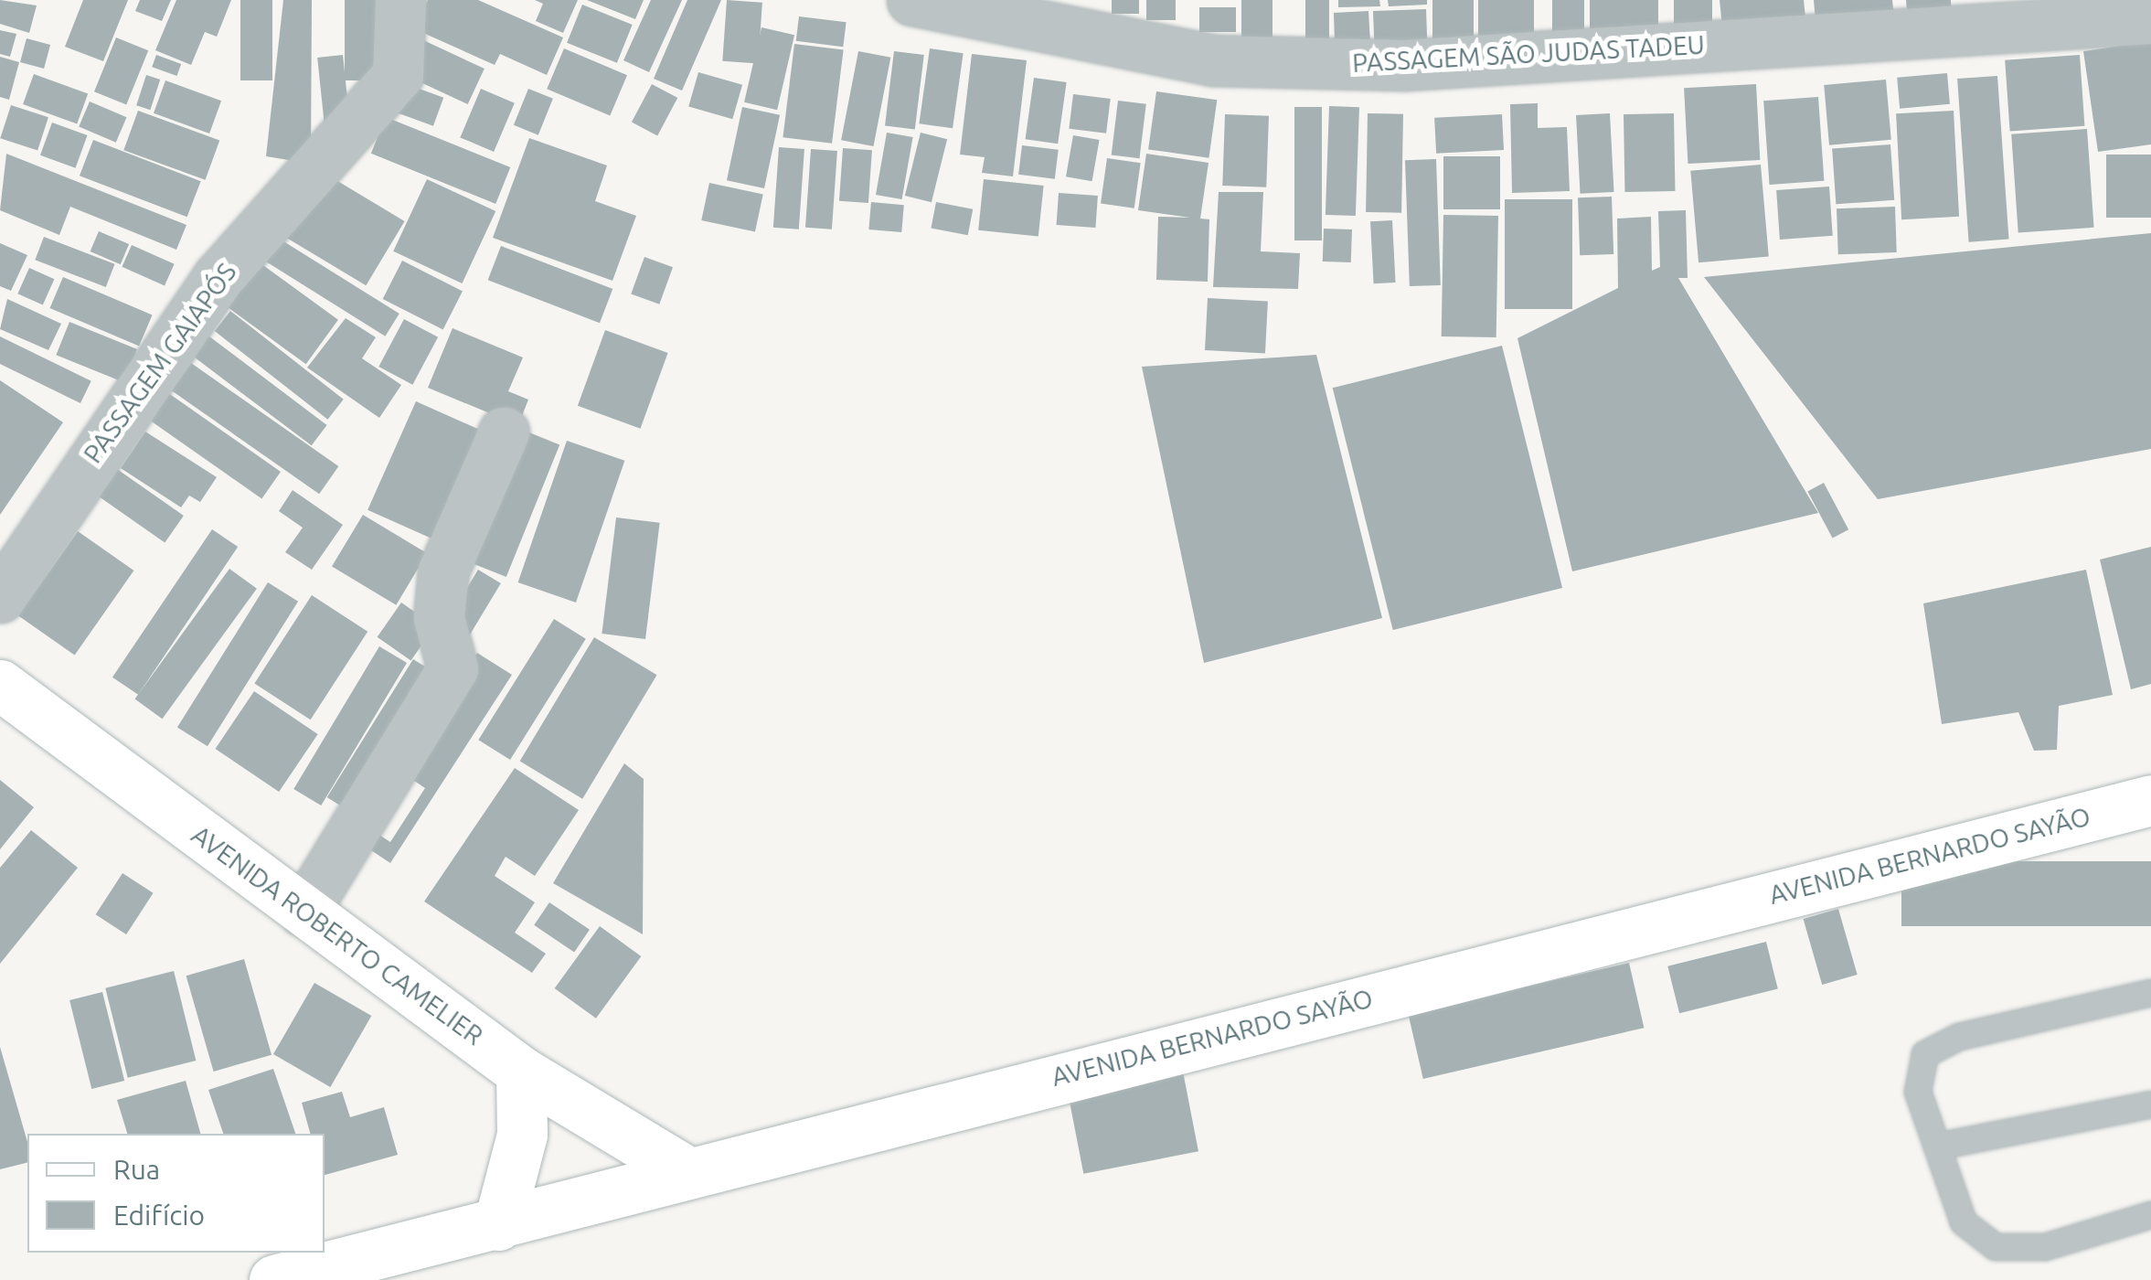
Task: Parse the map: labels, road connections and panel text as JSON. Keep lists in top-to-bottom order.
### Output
{
  "streets": {
    "main road": ["AVENIDA BERNARDO SAYÃO", "AVENIDA ROBERTO CAMELIER"],
    "street": ["PASSAGEM SÃO JUDAS TADEU", "PASSAGEM GAIAPÓS"]
  },
  "crossings": [
    ["AVENIDA BERNARDO SAYÃO", "AVENIDA ROBERTO CAMELIER"]
  ],
  "legend": ["Rua", "Edifício"]
}
